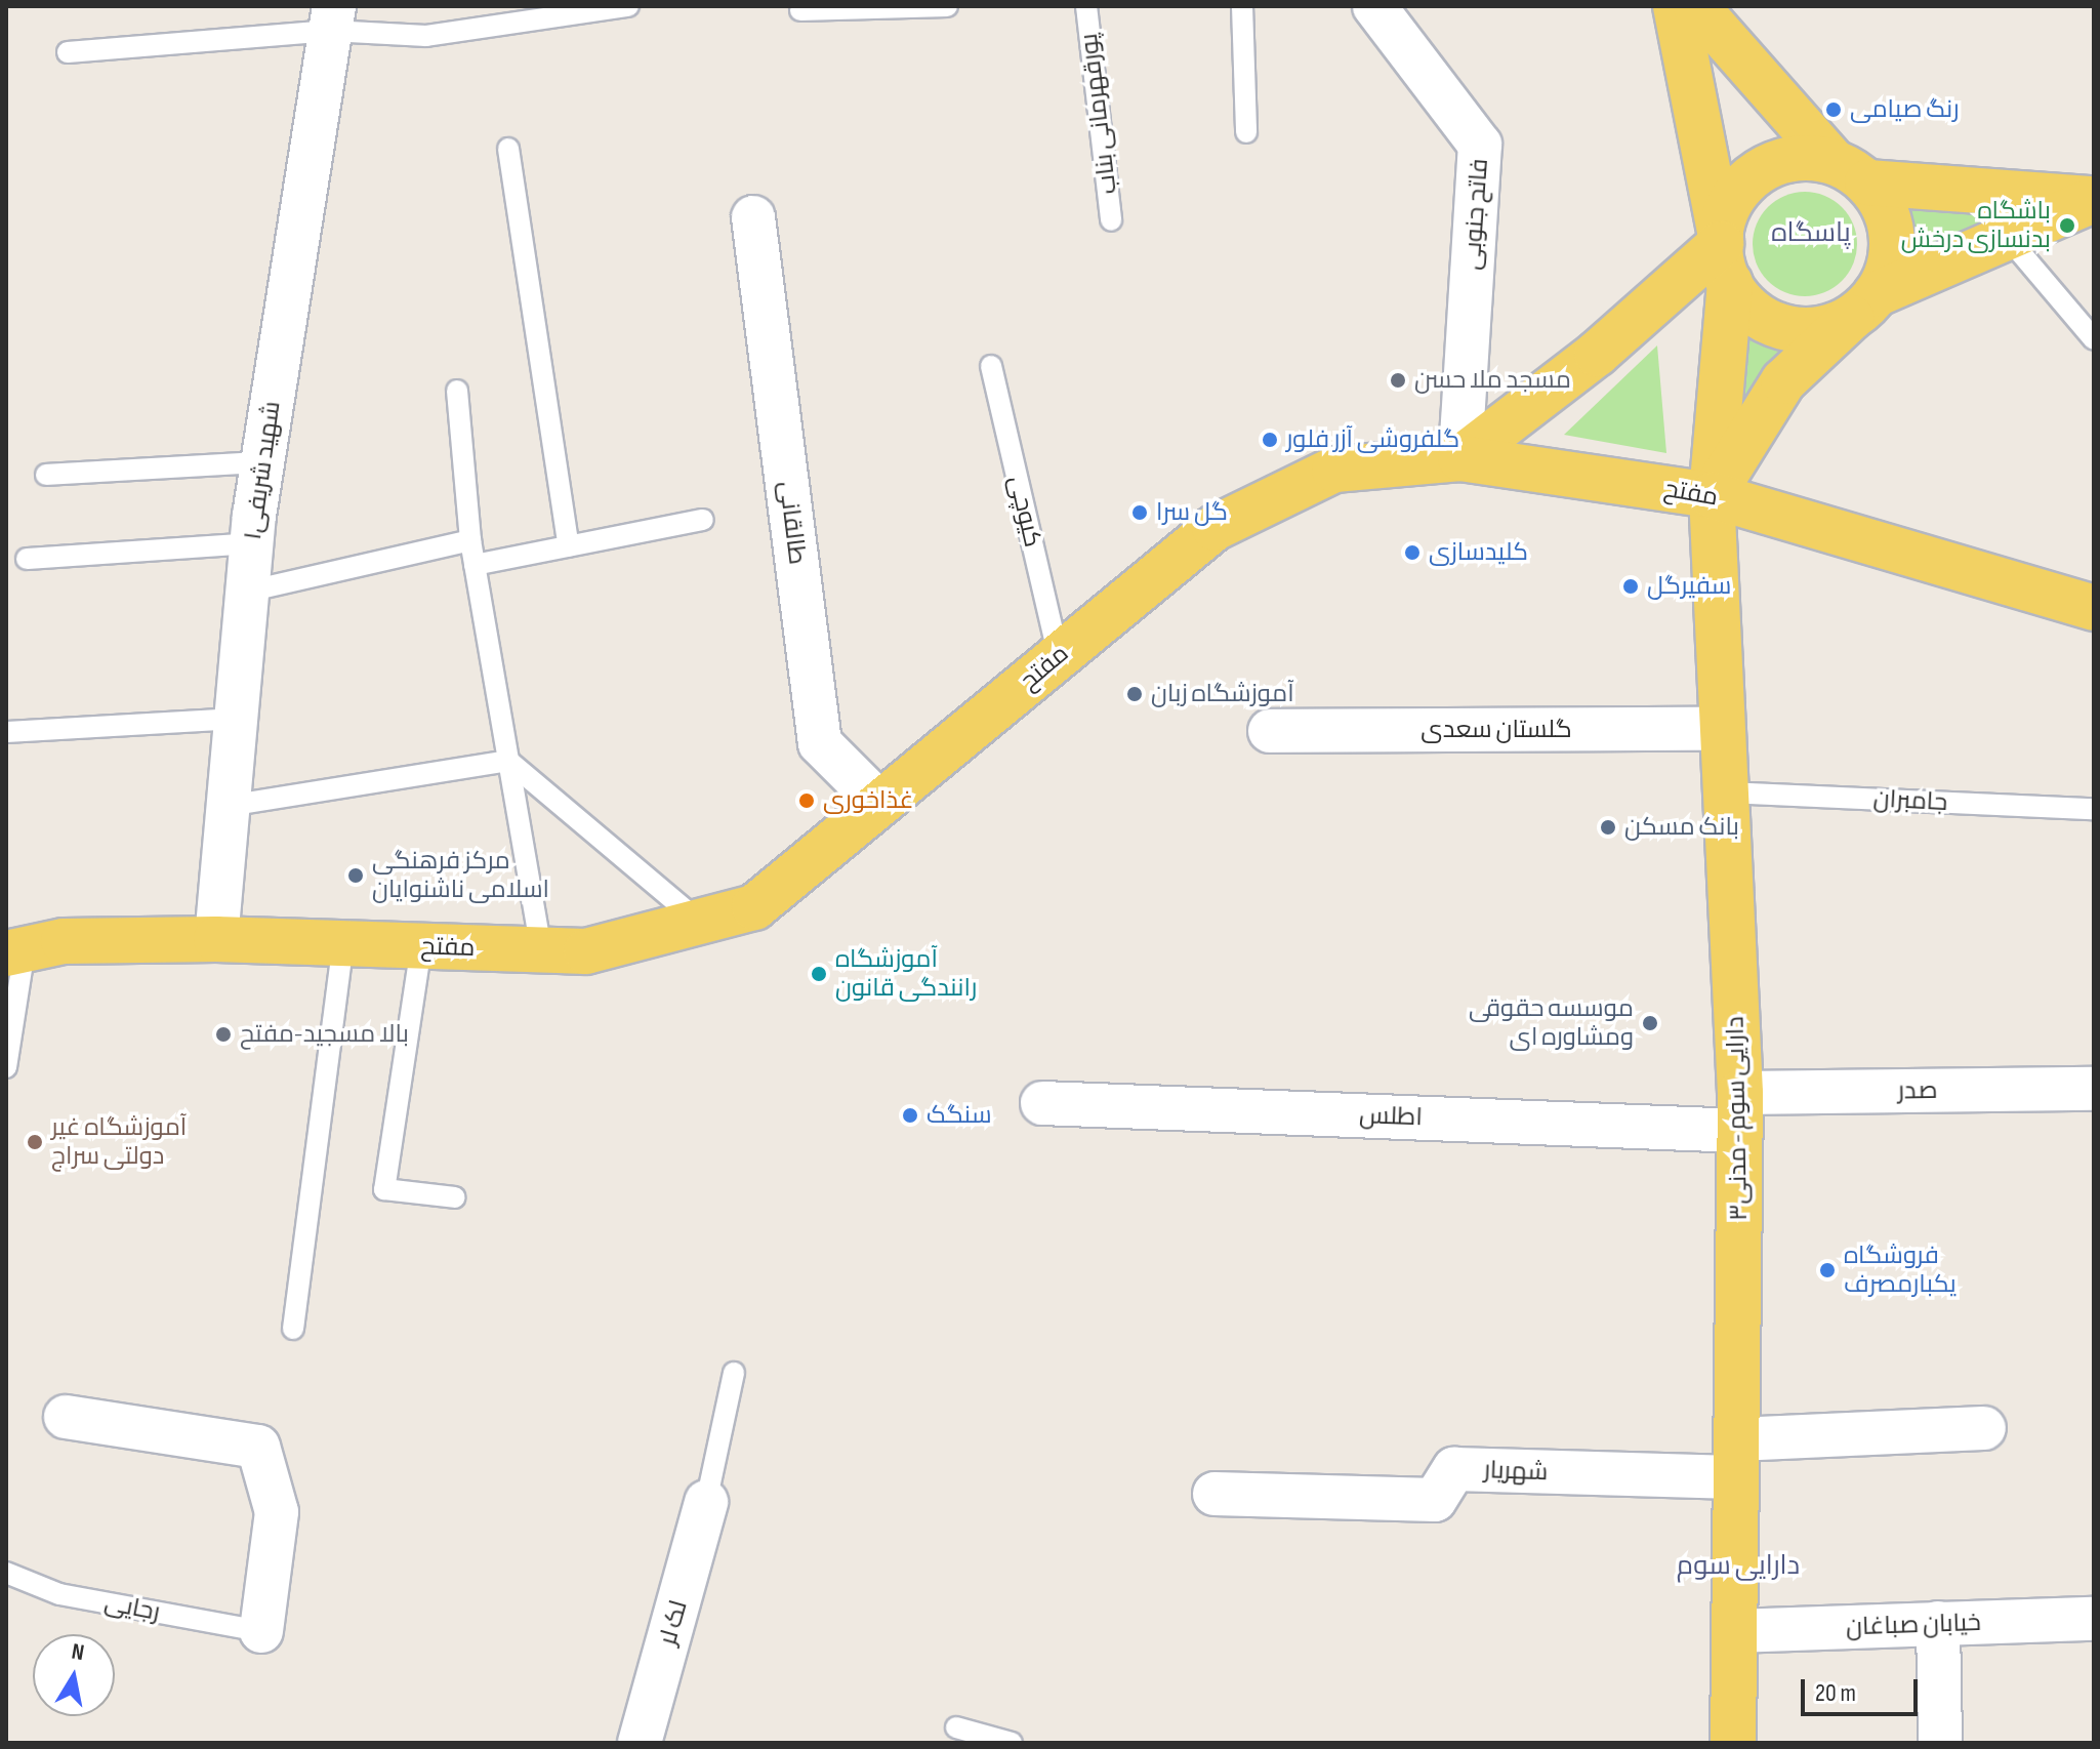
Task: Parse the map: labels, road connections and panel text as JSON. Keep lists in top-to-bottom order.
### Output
{
  "streets": {
    "main road": ["مفتح", "دارایی سوم - مدنی۳"],
    "street": [
      "فاتح جنوبی",
      "شهید شریفی۱",
      "طالقانی",
      "گلستان سعدی",
      "صدر",
      "اطلس",
      "شهریار",
      "لک لر",
      "خیابان صباغان"
    ],
    "lane": [
      "پورقهرمانی بناب",
      "کیوچی",
      "جامبران",
      "رجایی"
    ]
  },
  "crossings": [
    ["فاتح جنوبی", "مفتح"],
    ["شهید شریفی۱", "مفتح"],
    ["مفتح", "کیوچی"],
    ["مفتح", "طالقانی"],
    ["مفتح", "دارایی سوم - مدنی۳"],
    ["گلستان سعدی", "دارایی سوم - مدنی۳"],
    ["جامبران", "دارایی سوم - مدنی۳"],
    ["صدر", "اطلس"],
    ["صدر", "دارایی سوم - مدنی۳"],
    ["اطلس", "دارایی سوم - مدنی۳"],
    ["دارایی سوم - مدنی۳", "شهریار"],
    ["دارایی سوم - مدنی۳", "خیابان صباغان"]
  ],
  "districts": ["پاسگاه", "دارایی سوم"],
  "places": [
    "رنگ صیامی",
    "باشگاه بدنسازی درخش",
    "مسجد ملا حسن",
    "گلفروشی آزر فلور",
    "گل سرا",
    "کلیدسازی",
    "سفیرگل",
    "آموزشگاه زبان",
    "غذاخوری",
    "بانک مسکن",
    "مرکز فرهنگی اسلامی ناشنوایان",
    "آموزشگاه رانندگی قانون",
    "موسسه حقوقی ومشاوره ای",
    "بالا مسجید-مفتح",
    "سنگک",
    "آموزشگاه غیر دولتی سراج",
    "فروشگاه یکبارمصرف"
  ],
  "scale_bar": "20 m",
  "north": "top"
}
